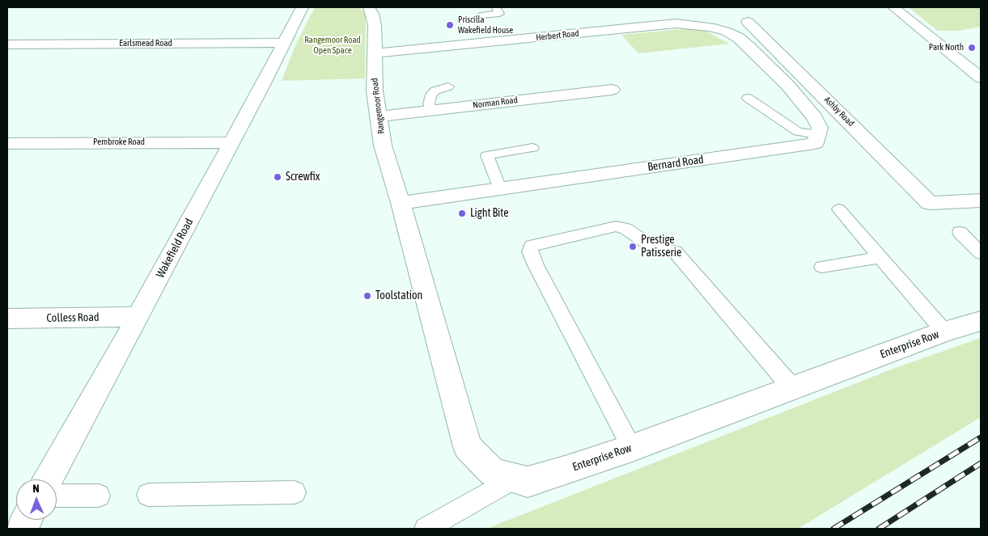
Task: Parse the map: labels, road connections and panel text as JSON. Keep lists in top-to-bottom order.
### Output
{
  "streets": {
    "street": [
      "Herbert Road",
      "Earlsmead Road",
      "Norman Road",
      "Rangemoor Road",
      "Ashby Road",
      "Pembroke Road",
      "Bernard Road",
      "Wakefield Road",
      "Colless Road",
      "Enterprise Row"
    ]
  },
  "crossings": [
    ["Herbert Road", "Rangemoor Road"],
    ["Herbert Road", "Bernard Road"],
    ["Earlsmead Road", "Wakefield Road"],
    ["Norman Road", "Rangemoor Road"],
    ["Rangemoor Road", "Bernard Road"],
    ["Rangemoor Road", "Enterprise Row"],
    ["Pembroke Road", "Wakefield Road"],
    ["Bernard Road", "Enterprise Row"],
    ["Wakefield Road", "Colless Road"]
  ],
  "parks": ["Rangemoor Road Open Space"],
  "places": [
    "Priscilla Wakefield House",
    "Park North",
    "Screwfix",
    "Light Bite",
    "Prestige Patisserie",
    "Toolstation"
  ],
  "north": "top"
}
